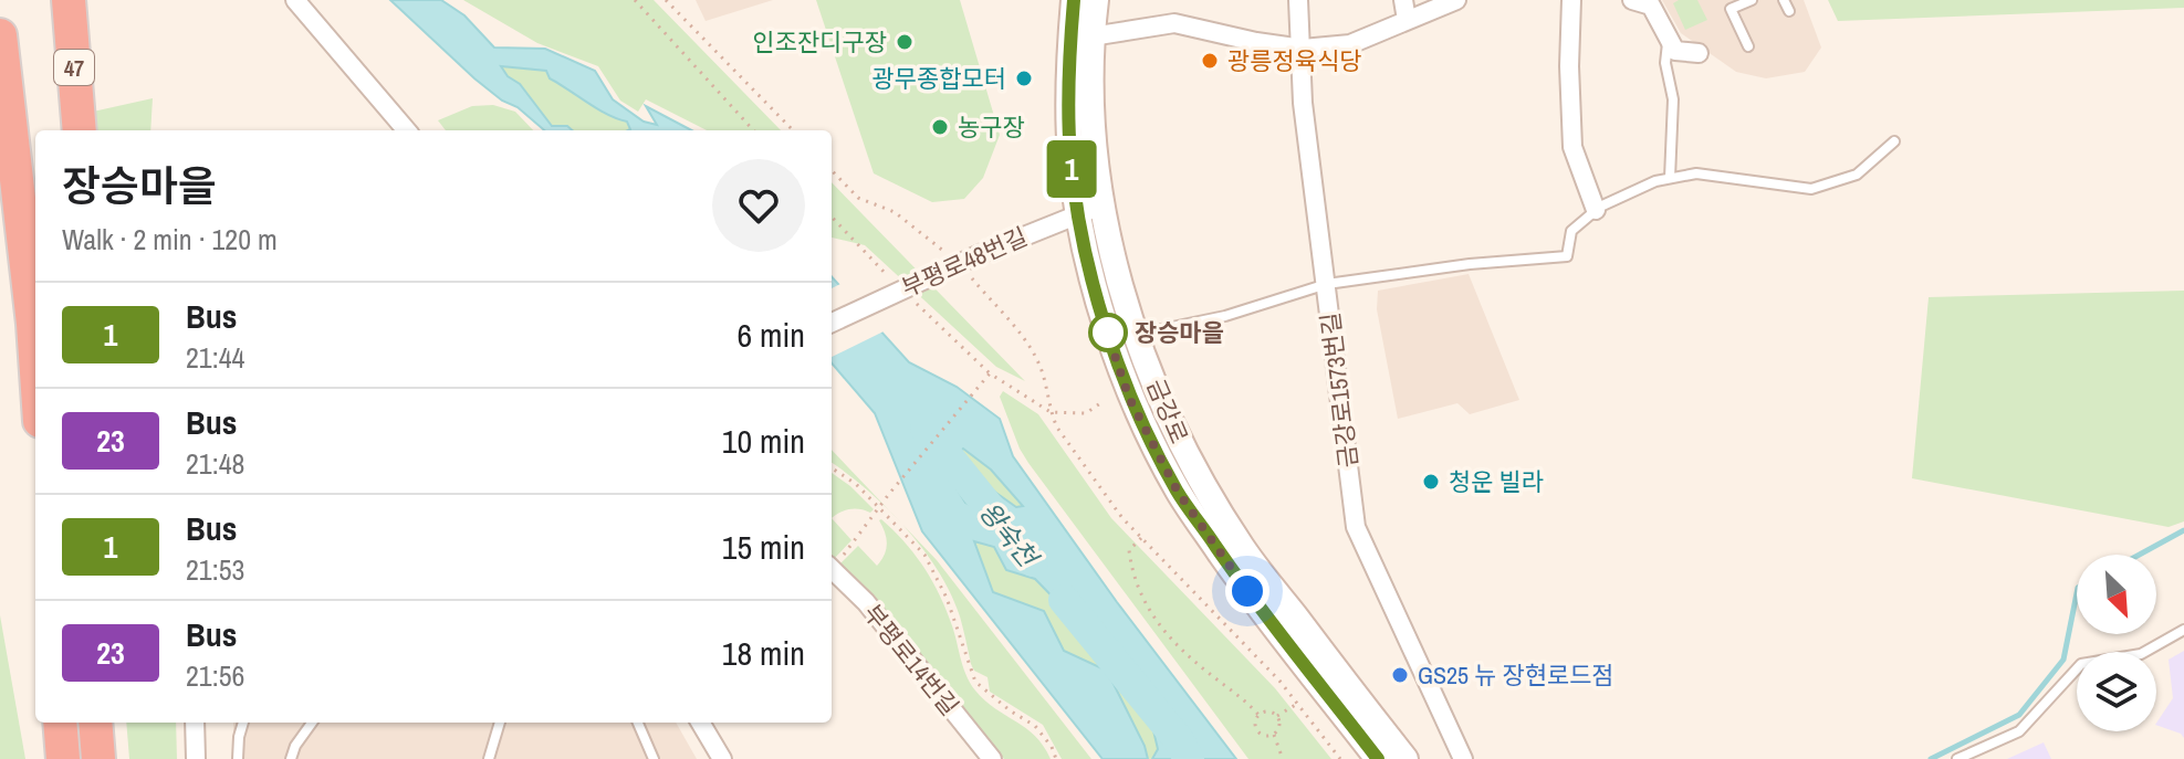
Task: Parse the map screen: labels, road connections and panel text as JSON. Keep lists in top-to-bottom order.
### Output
{
  "streets": {
    "highway": ["47"],
    "main road": ["금강로"],
    "street": ["부평로48번길", "금강로1573번길", "부평로14번길"]
  },
  "crossings": [
    ["부평로48번길", "금강로"]
  ],
  "water": ["왕숙천"],
  "places": [
    "인조잔디구장",
    "광릉정육식당",
    "광무종합모터",
    "농구장",
    "장승마을",
    "청운 빌라",
    "GS25 뉴 장현로드점"
  ],
  "lines": ["bus line 1"],
  "north": "bottom right",
  "page": {
    "on_map": "1",
    "heading": ["장승마을", "Walk · 2 min · 120 m"],
    "list": [
      {
        "mark": "1",
        "name": "Bus",
        "note": "21:44",
        "value": "6 min"
      },
      {
        "mark": "23",
        "name": "Bus",
        "note": "21:48",
        "value": "10 min"
      },
      {
        "mark": "1",
        "name": "Bus",
        "note": "21:53",
        "value": "15 min"
      },
      {
        "mark": "23",
        "name": "Bus",
        "note": "21:56",
        "value": "18 min"
      }
    ]
  }
}
